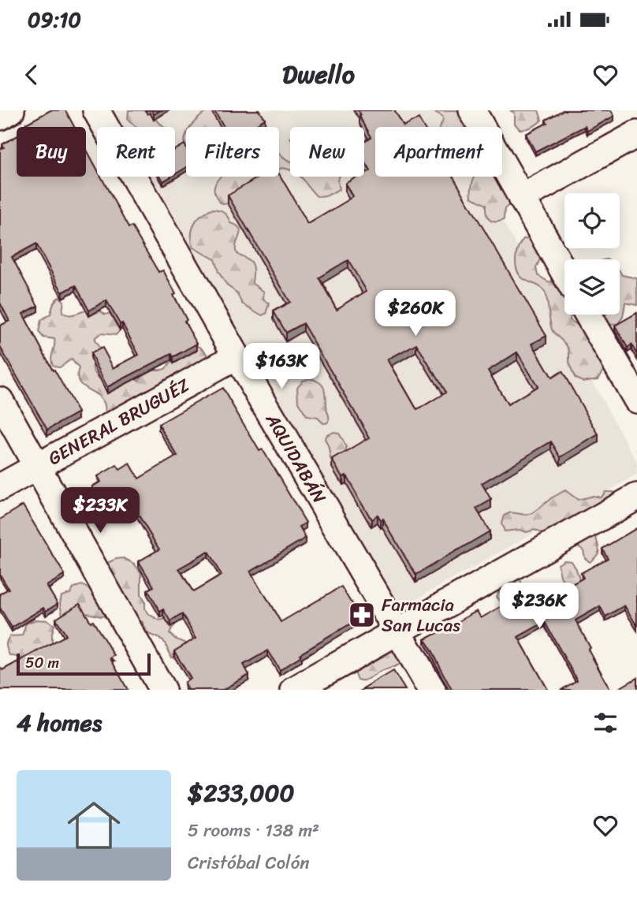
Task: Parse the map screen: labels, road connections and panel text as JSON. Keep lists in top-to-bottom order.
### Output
{
  "streets": {
    "street": ["GENERAL BRUGUÉZ", "AQUIDABÁN"]
  },
  "crossings": [
    ["GENERAL BRUGUÉZ", "AQUIDABÁN"]
  ],
  "places": {
    "pharmacy": ["Farmacia San Lucas"]
  },
  "scale_bar": "50 m",
  "page": {
    "status": "09:10",
    "header": "Dwello",
    "chip": [
      "Buy",
      "Rent",
      "Filters",
      "New",
      "Apartment"
    ],
    "price": [
      "$260K",
      "$163K",
      "$233K",
      "$236K"
    ],
    "scale": "50 m",
    "heading": "4 homes",
    "list": [
      {
        "name": "$233,000",
        "note": "5 rooms · 138 m² · Cristóbal Colón"
      }
    ]
  }
}
